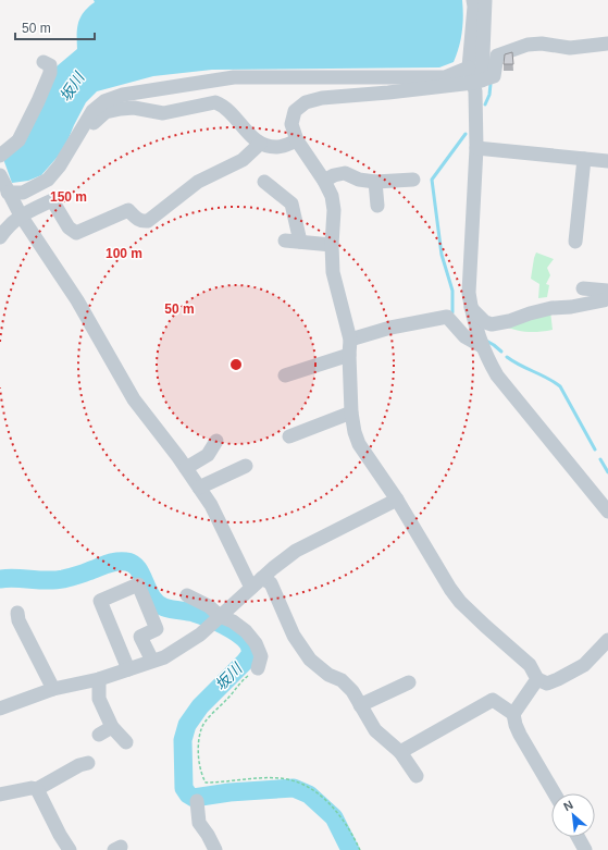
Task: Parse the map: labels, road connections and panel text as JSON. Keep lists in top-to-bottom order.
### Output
{
  "water": ["坂川"],
  "scale_bar": "50 m",
  "north": "top left",
  "rings": ["150 m", "100 m", "50 m"]
}
